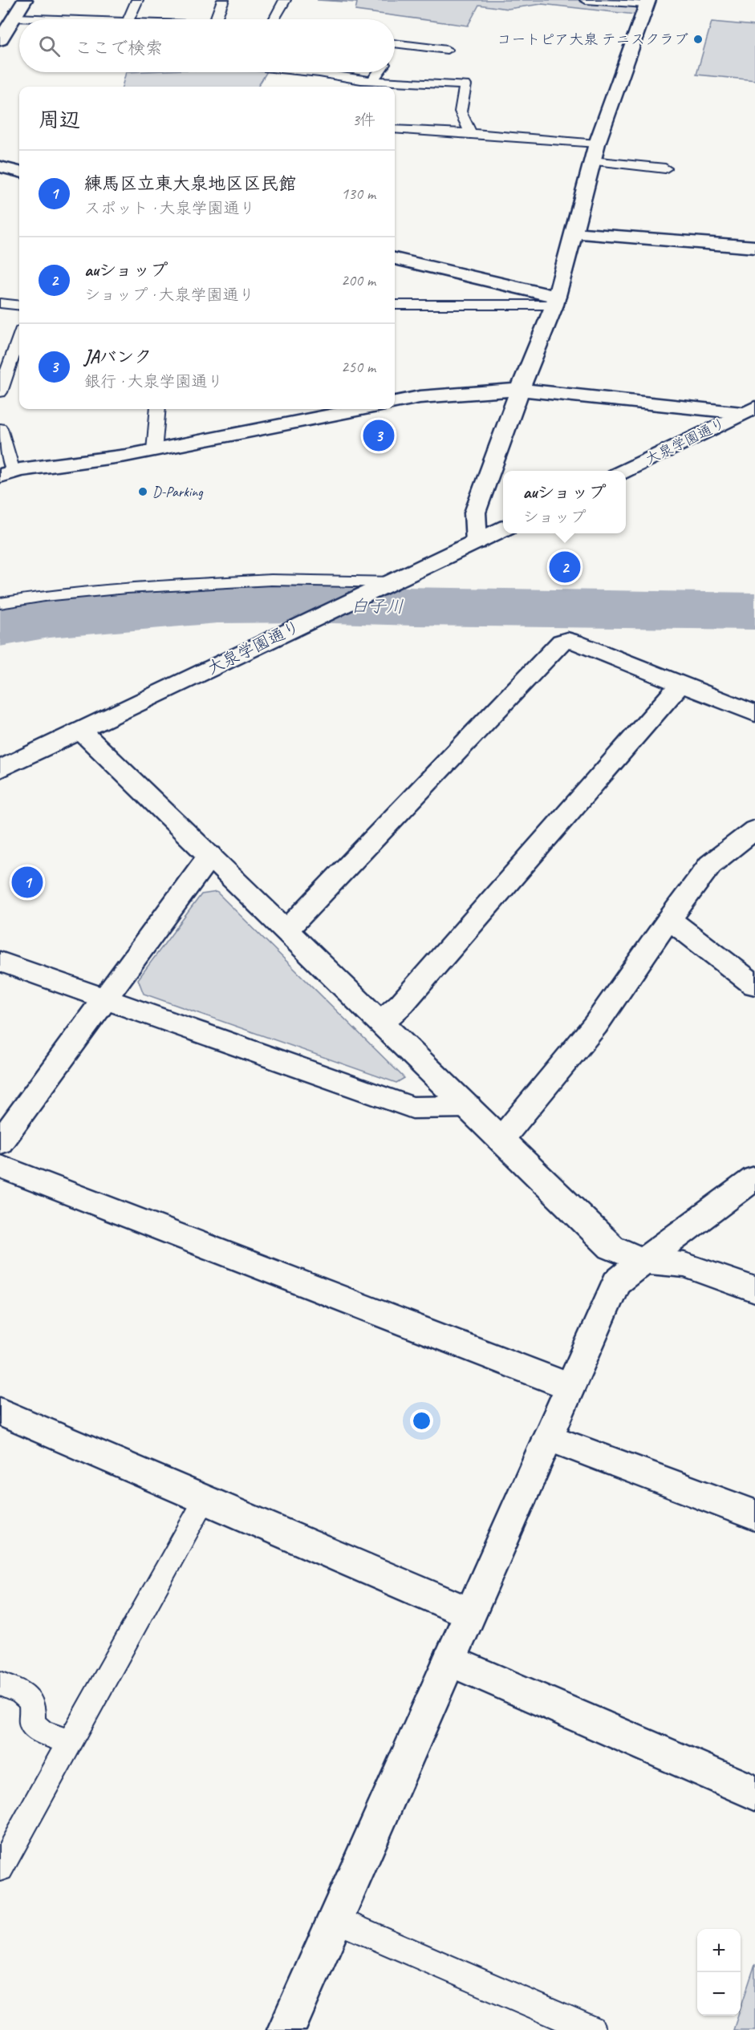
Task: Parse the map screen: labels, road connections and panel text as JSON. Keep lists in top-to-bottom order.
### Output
{
  "streets": {
    "street": ["大泉学園通り"]
  },
  "water": ["白子川"],
  "places": ["コートピア大泉 テニスクラブ", "D-Parking"],
  "page": {
    "search": "ここで検索",
    "heading": ["周辺", "3件"],
    "list": [
      {
        "mark": "1",
        "name": "練馬区立東大泉地区区民館",
        "note": "スポット · 大泉学園通り",
        "value": "130 m"
      },
      {
        "mark": "2",
        "name": "auショップ",
        "note": "ショップ · 大泉学園通り",
        "value": "200 m"
      },
      {
        "mark": "3",
        "name": "JAバンク",
        "note": "銀行 · 大泉学園通り",
        "value": "250 m"
      }
    ],
    "pins": ["3", "2", "1"],
    "popup": ["auショップ", "ショップ"],
    "map_buttons": ["+", "−"]
  }
}
